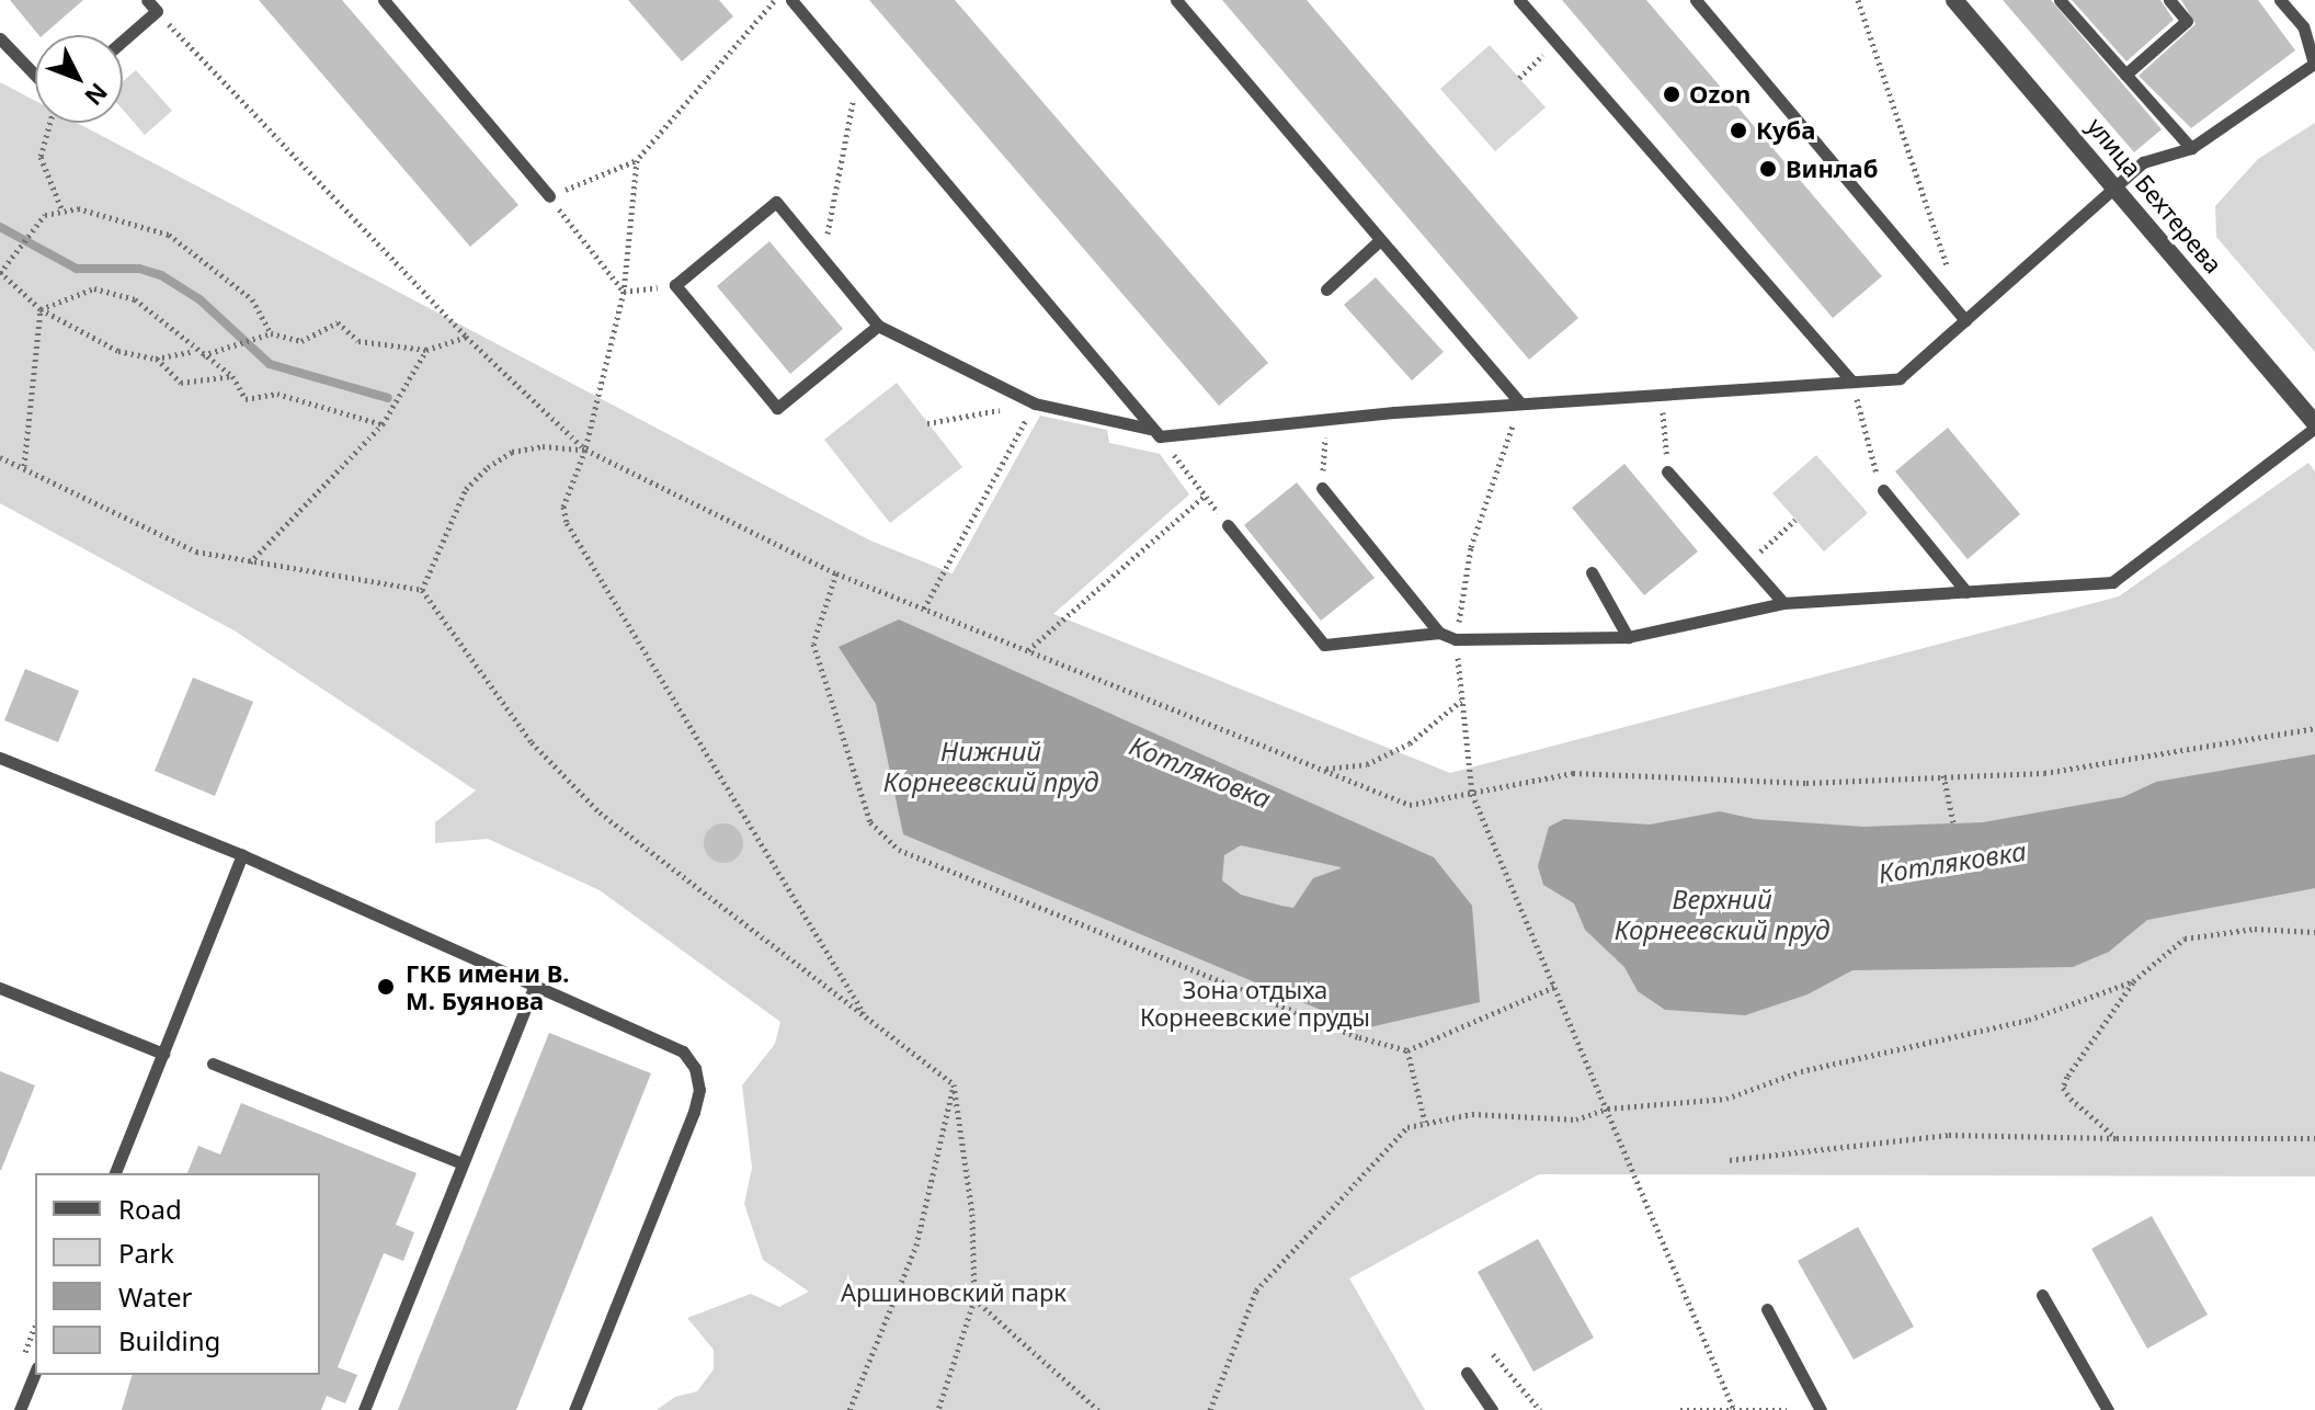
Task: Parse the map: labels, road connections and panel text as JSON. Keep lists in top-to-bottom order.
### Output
{
  "streets": {
    "street": ["улица Бехтерева"]
  },
  "water": ["Нижний Корнеевский пруд", "Котляковка", "Верхний Корнеевский пруд"],
  "parks": ["Зона отдыха Корнеевские пруды", "Аршиновский парк"],
  "places": [
    "Ozon",
    "Куба",
    "Винлаб",
    "ГКБ имени В. М. Буянова"
  ],
  "legend": [
    "Road",
    "Park",
    "Water",
    "Building"
  ],
  "north": "bottom right"
}
